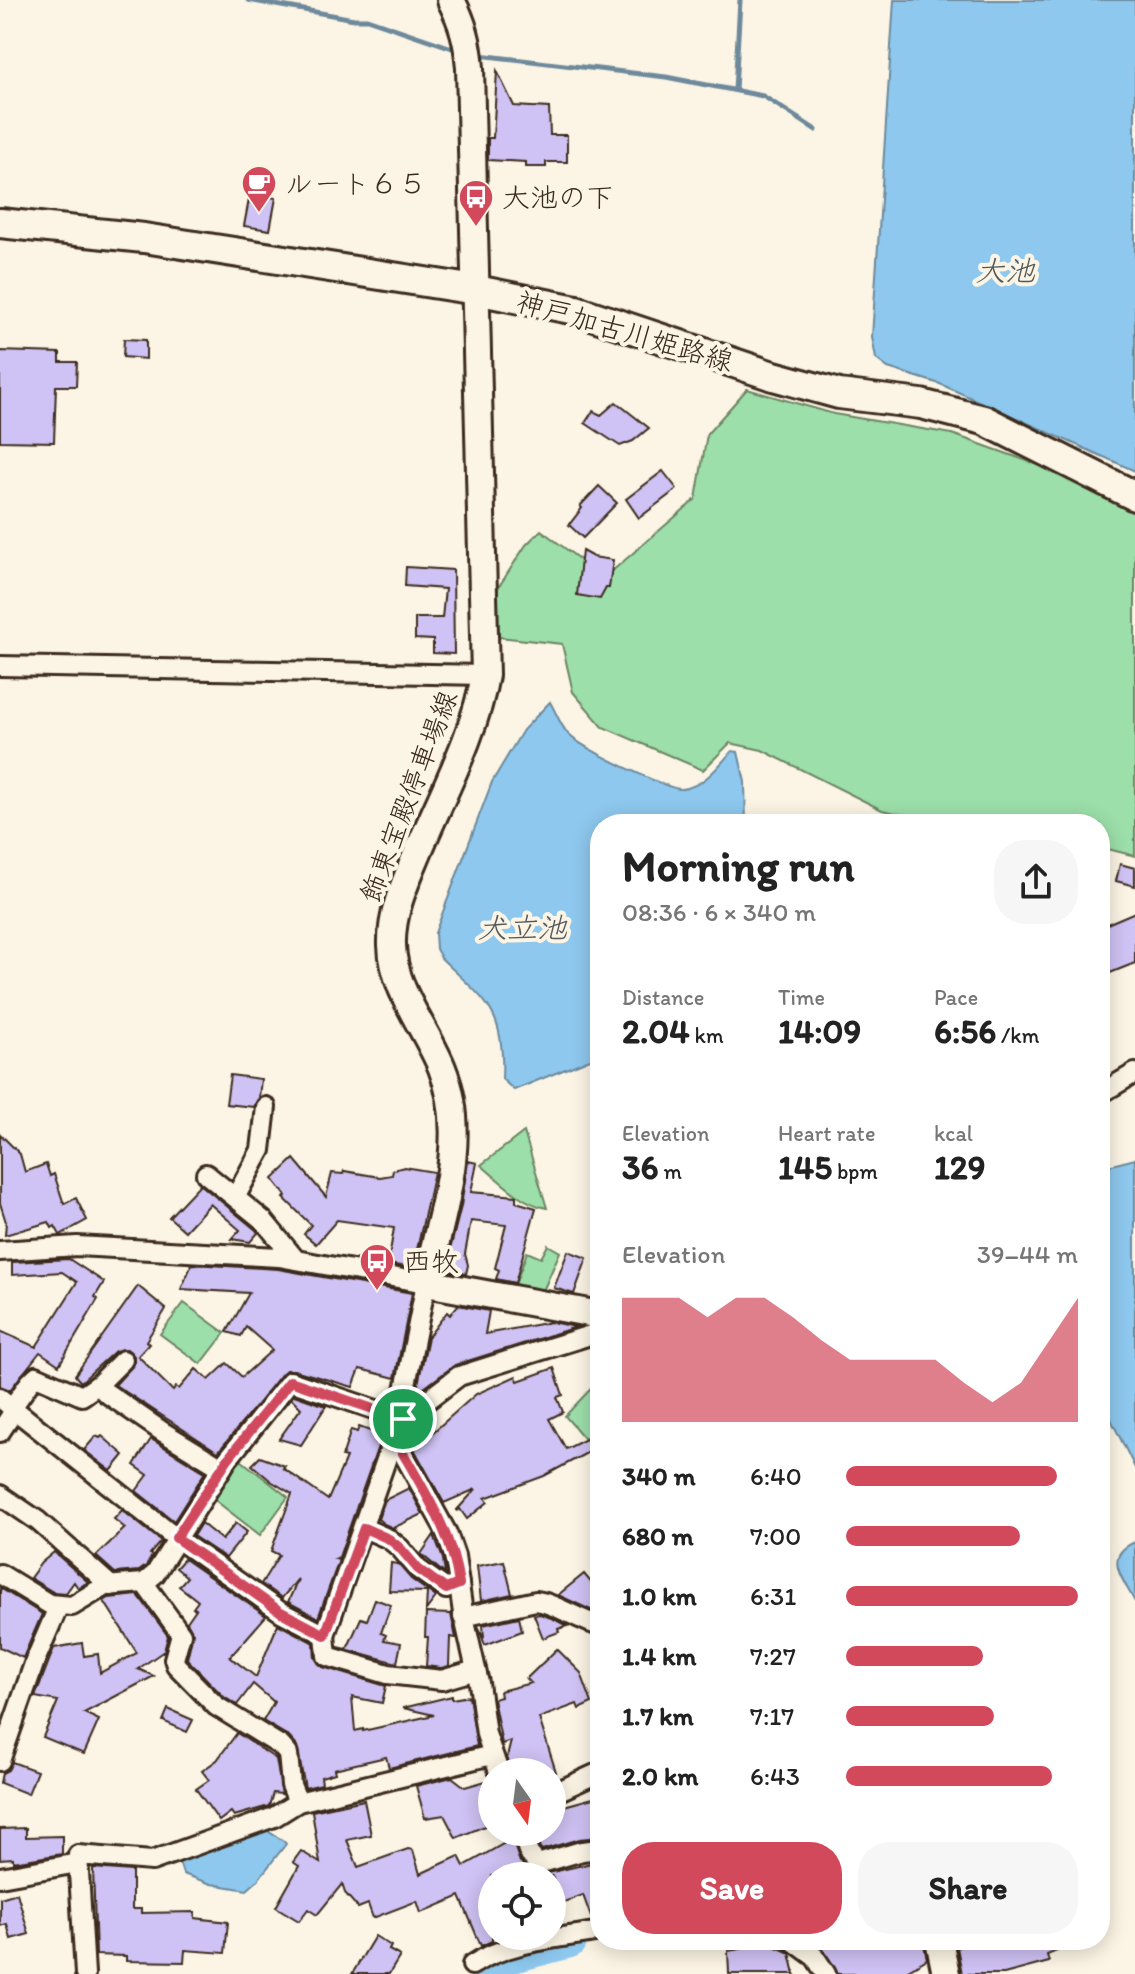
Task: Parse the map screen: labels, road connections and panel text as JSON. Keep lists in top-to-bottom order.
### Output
{
  "streets": {
    "main road": ["神戸加古川姫路線", "飾東宝殿停車場線"]
  },
  "crossings": [
    ["神戸加古川姫路線", "飾東宝殿停車場線"]
  ],
  "water": ["大池", "犬立池"],
  "places": {
    "cafe": ["ルート６５"],
    "bus stop": ["大池の下", "西牧"]
  },
  "north": "bottom",
  "page": {
    "heading": ["Morning run", "08:36 · 6 × 340 m"],
    "stats": [
      ["Distance", "2.04 km"],
      ["Time", "14:09"],
      ["Pace", "6:56 /km"],
      ["Elevation", "36 m"],
      ["Heart rate", "145 bpm"],
      ["kcal", "129"]
    ],
    "chart": ["Elevation", "39–44 m"],
    "list": [
      {
        "name": "340 m",
        "note": "6:40"
      },
      {
        "name": "680 m",
        "note": "7:00"
      },
      {
        "name": "1.0 km",
        "note": "6:31"
      },
      {
        "name": "1.4 km",
        "note": "7:27"
      },
      {
        "name": "1.7 km",
        "note": "7:17"
      },
      {
        "name": "2.0 km",
        "note": "6:43"
      }
    ],
    "buttons": ["Save", "Share"]
  }
}
